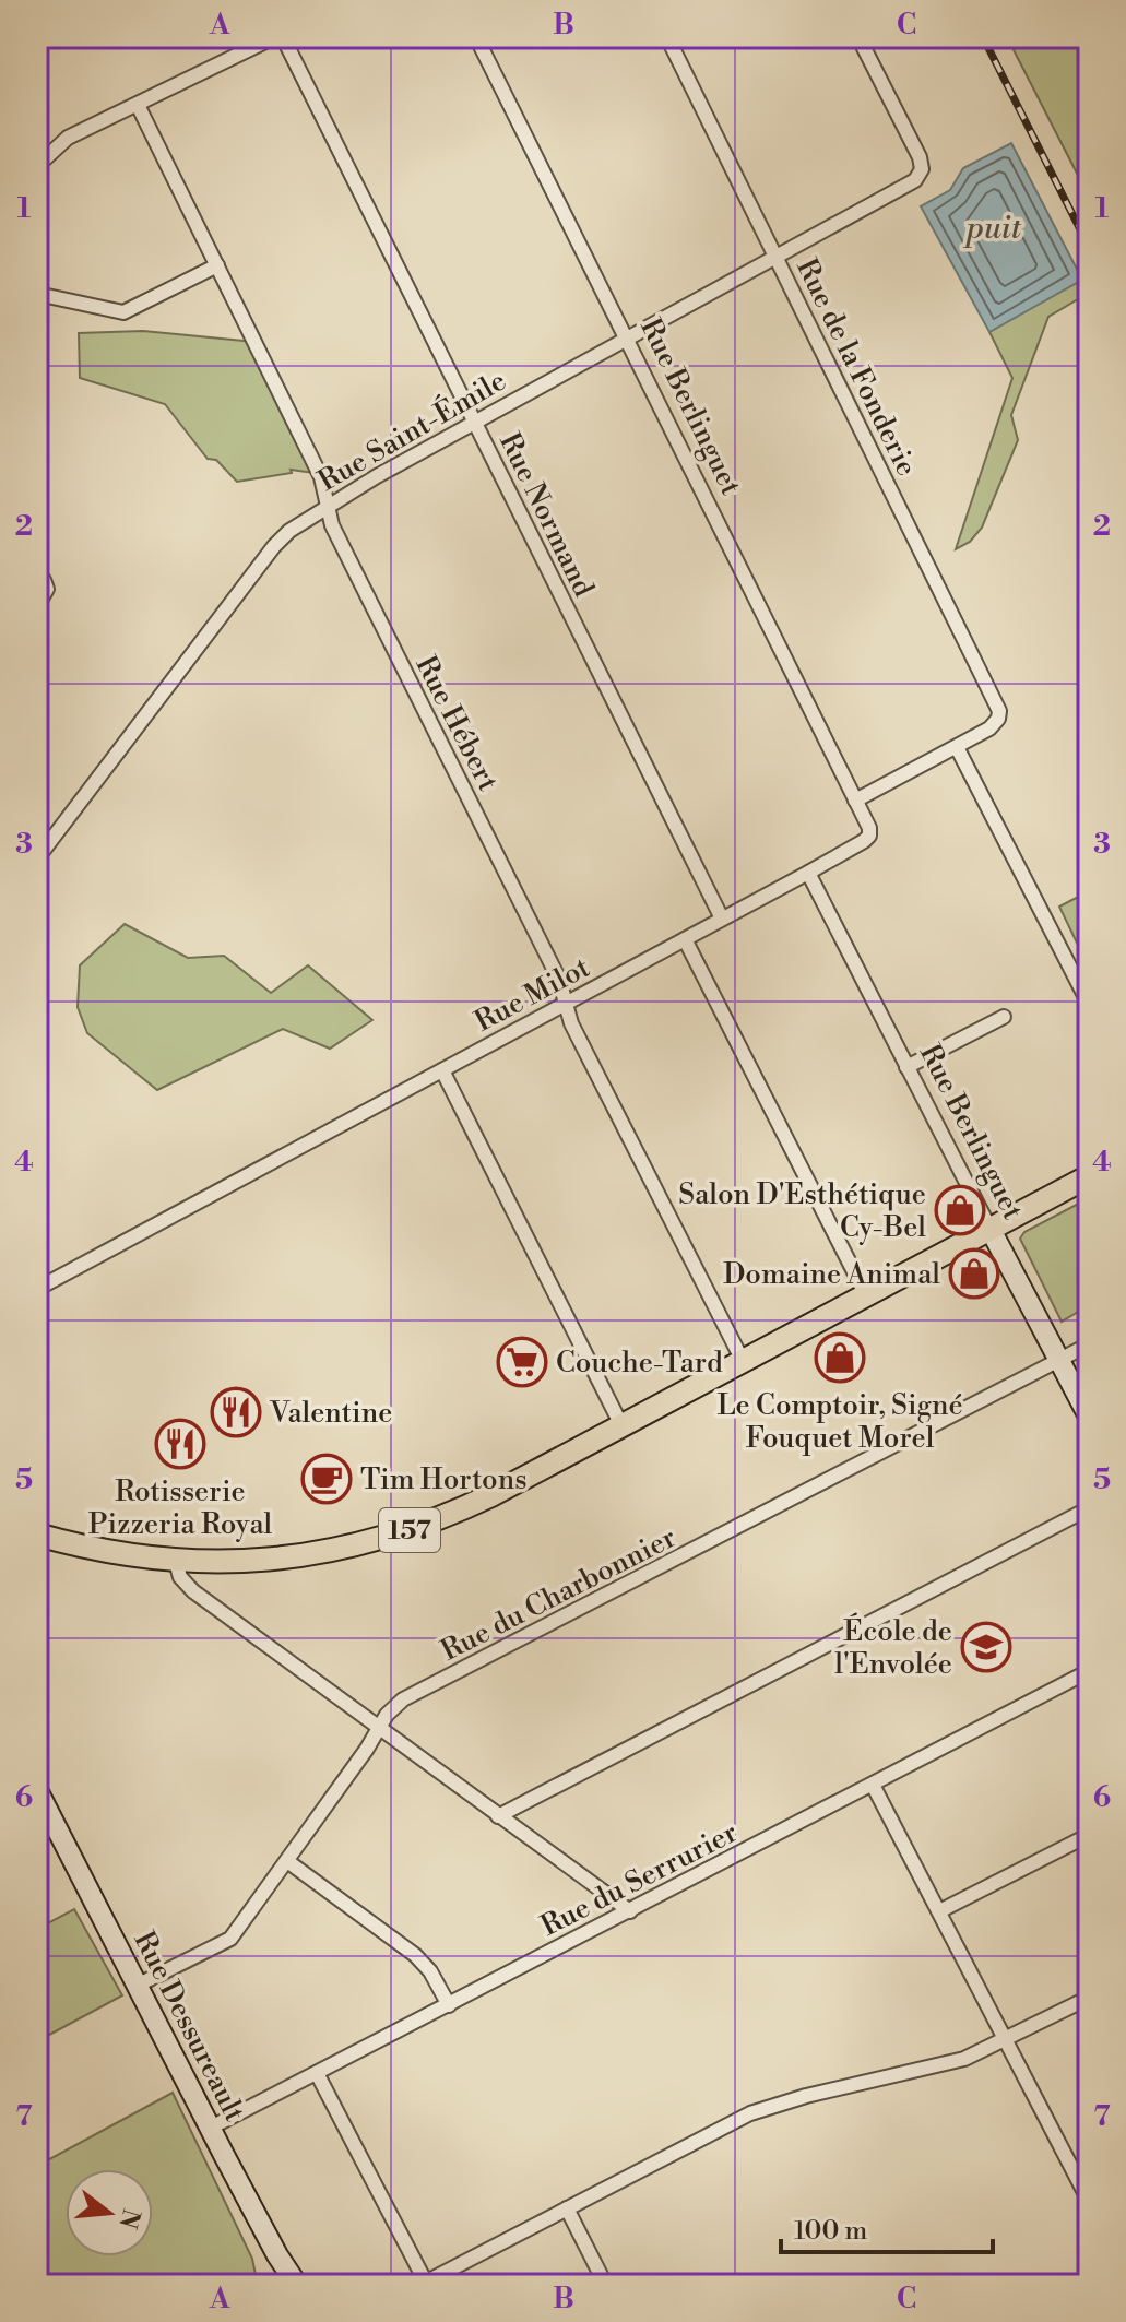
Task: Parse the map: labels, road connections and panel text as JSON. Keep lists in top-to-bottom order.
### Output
{
  "streets": {
    "main road": ["157"],
    "street": [
      "Rue de la Fonderie",
      "Rue Berlinguet",
      "Rue Saint-Émile",
      "Rue Normand",
      "Rue Hébert",
      "Rue Milot",
      "Rue du Charbonnier",
      "Rue du Serrurier",
      "Rue Dessureault"
    ]
  },
  "crossings": [
    ["Rue de la Fonderie", "Rue Saint-Émile"],
    ["Rue Berlinguet", "Rue Saint-Émile"],
    ["Rue Berlinguet", "Rue Milot"],
    ["Rue Berlinguet", "157"],
    ["Rue Berlinguet", "Rue du Charbonnier"],
    ["Rue Saint-Émile", "Rue Normand"],
    ["Rue Saint-Émile", "Rue Hébert"],
    ["Rue Normand", "Rue Milot"],
    ["Rue Hébert", "Rue Milot"],
    ["Rue Hébert", "157"],
    ["Rue du Charbonnier", "Rue Dessureault"],
    ["Rue du Serrurier", "Rue Dessureault"]
  ],
  "water": ["puit"],
  "places": {
    "shop": ["Salon D'Esthétique Cy-Bel", "Domaine Animal", "Le Comptoir, Signé Fouquet Morel"],
    "supermarket": ["Couche-Tard"],
    "restaurant": ["Valentine", "Rotisserie Pizzeria Royal"],
    "cafe": ["Tim Hortons"],
    "school or university": ["École de l'Envolée"]
  },
  "scale_bar": "100 m",
  "north": "right",
  "grid": {
    "columns": ["A", "B", "C"],
    "rows": [
      "1",
      "2",
      "3",
      "4",
      "5",
      "6",
      "7"
    ]
  }
}
